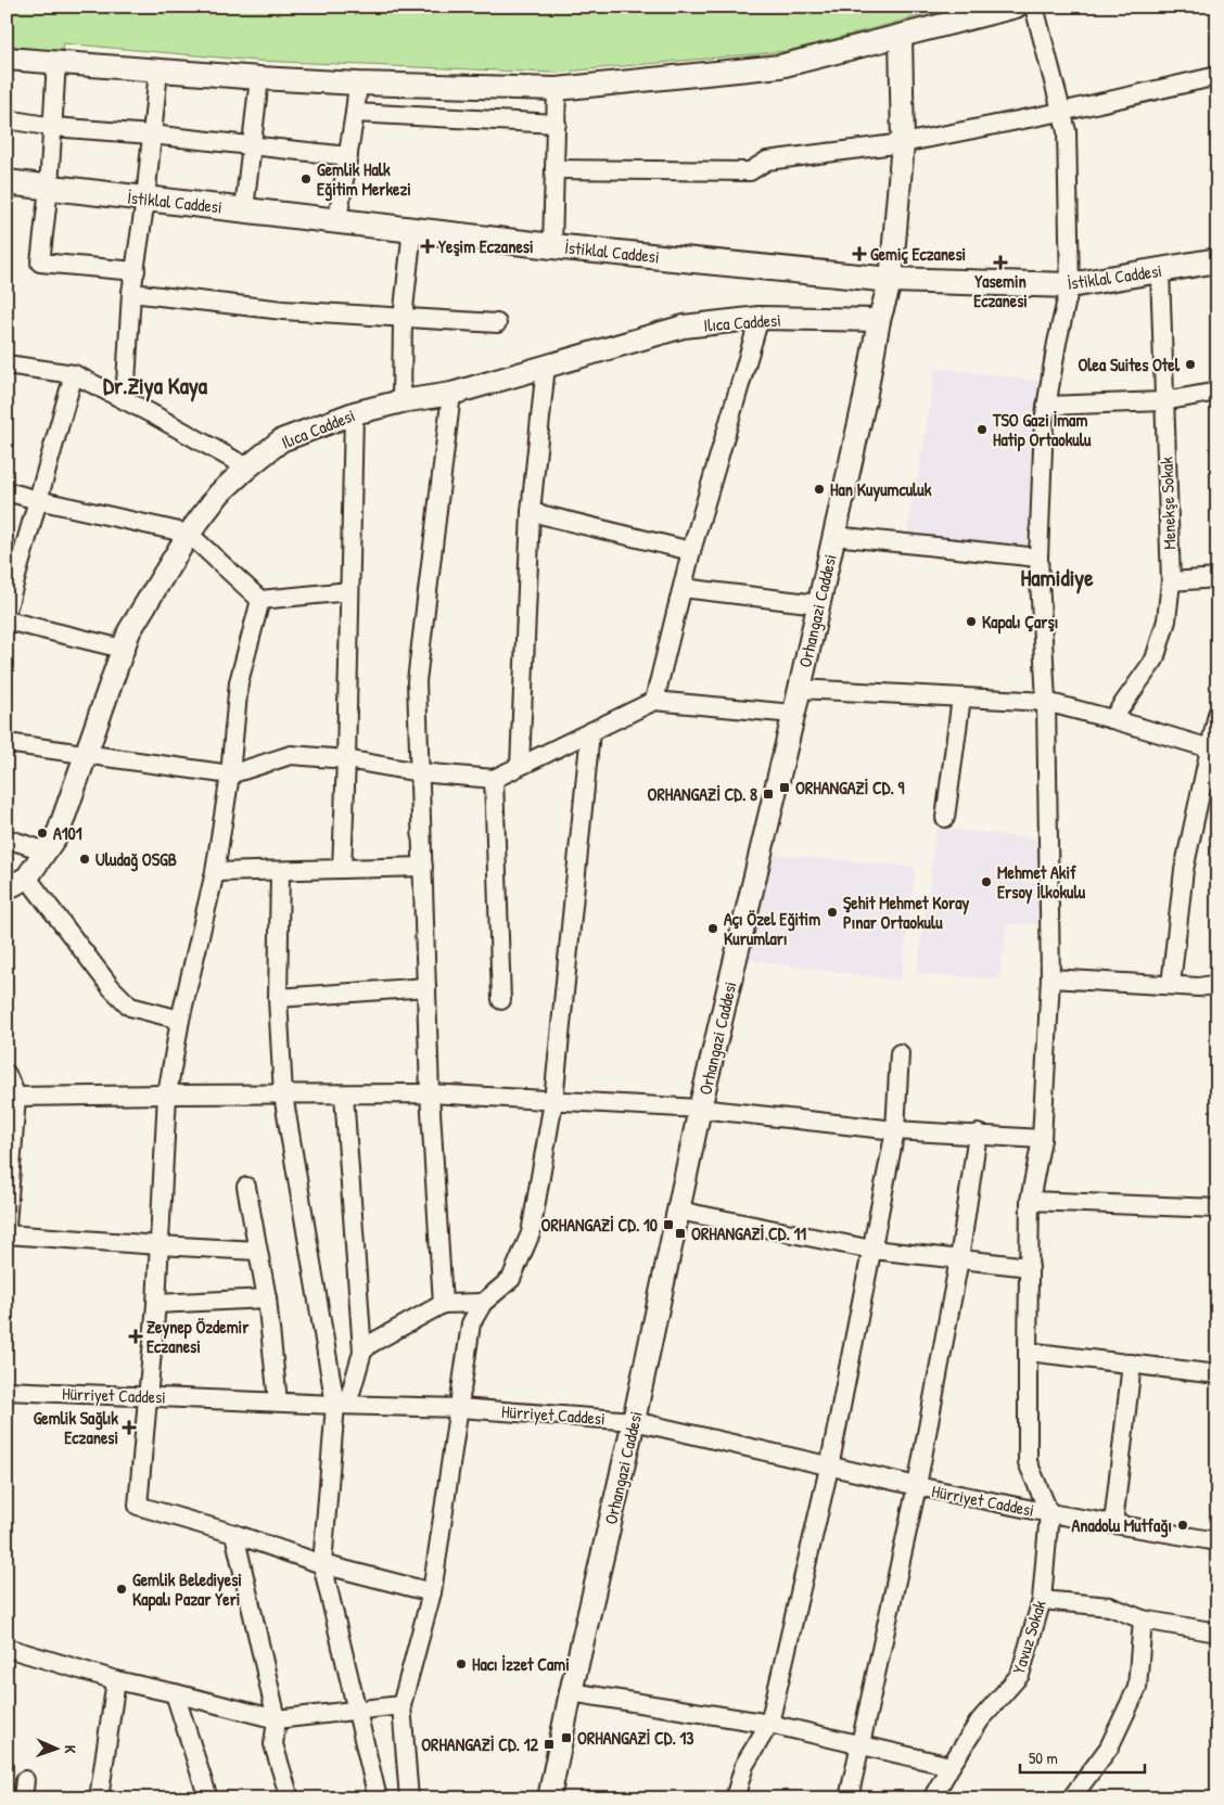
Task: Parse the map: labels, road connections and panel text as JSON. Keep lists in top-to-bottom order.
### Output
{
  "streets": {
    "main road": ["İstiklal Caddesi"],
    "street": [
      "Ilıca Caddesi",
      "Menekşe Sokak",
      "Orhangazi Caddesi",
      "Hürriyet Caddesi",
      "Yavuz Sokak"
    ]
  },
  "crossings": [
    ["İstiklal Caddesi", "Menekşe Sokak"],
    ["İstiklal Caddesi", "Orhangazi Caddesi"],
    ["Ilıca Caddesi", "Orhangazi Caddesi"],
    ["Orhangazi Caddesi", "Hürriyet Caddesi"],
    ["Hürriyet Caddesi", "Yavuz Sokak"]
  ],
  "districts": ["Dr.Ziya Kaya", "Hamidiye"],
  "places": {
    "other": [
      "Gemlik Halk Eğitim Merkezi",
      "Olea Suites Otel",
      "TSO Gazi İmam Hatip Ortaokulu",
      "Han Kuyumculuk",
      "Kapalı Çarşı",
      "A101",
      "Uludağ OSGB",
      "Mehmet Akif Ersoy İlkokulu",
      "Şehit Mehmet Koray Pınar Ortaokulu",
      "Açı Özel Eğitim Kurumları",
      "Anadolu Mutfağı",
      "Gemlik Belediyesi Kapalı Pazar Yeri",
      "Hacı İzzet Cami"
    ],
    "health": [
      "Yeşim Eczanesi",
      "Gemiç Eczanesi",
      "Yasemin Eczanesi",
      "Zeynep Özdemir Eczanesi",
      "Gemlik Sağlık Eczanesi"
    ],
    "transit": [
      "ORHANGAZİ CD. 9",
      "ORHANGAZİ CD. 8",
      "ORHANGAZİ CD. 10",
      "ORHANGAZİ CD. 11",
      "ORHANGAZİ CD. 13",
      "ORHANGAZİ CD. 12"
    ]
  },
  "scale_bar": "50 m",
  "north": "right"
}
